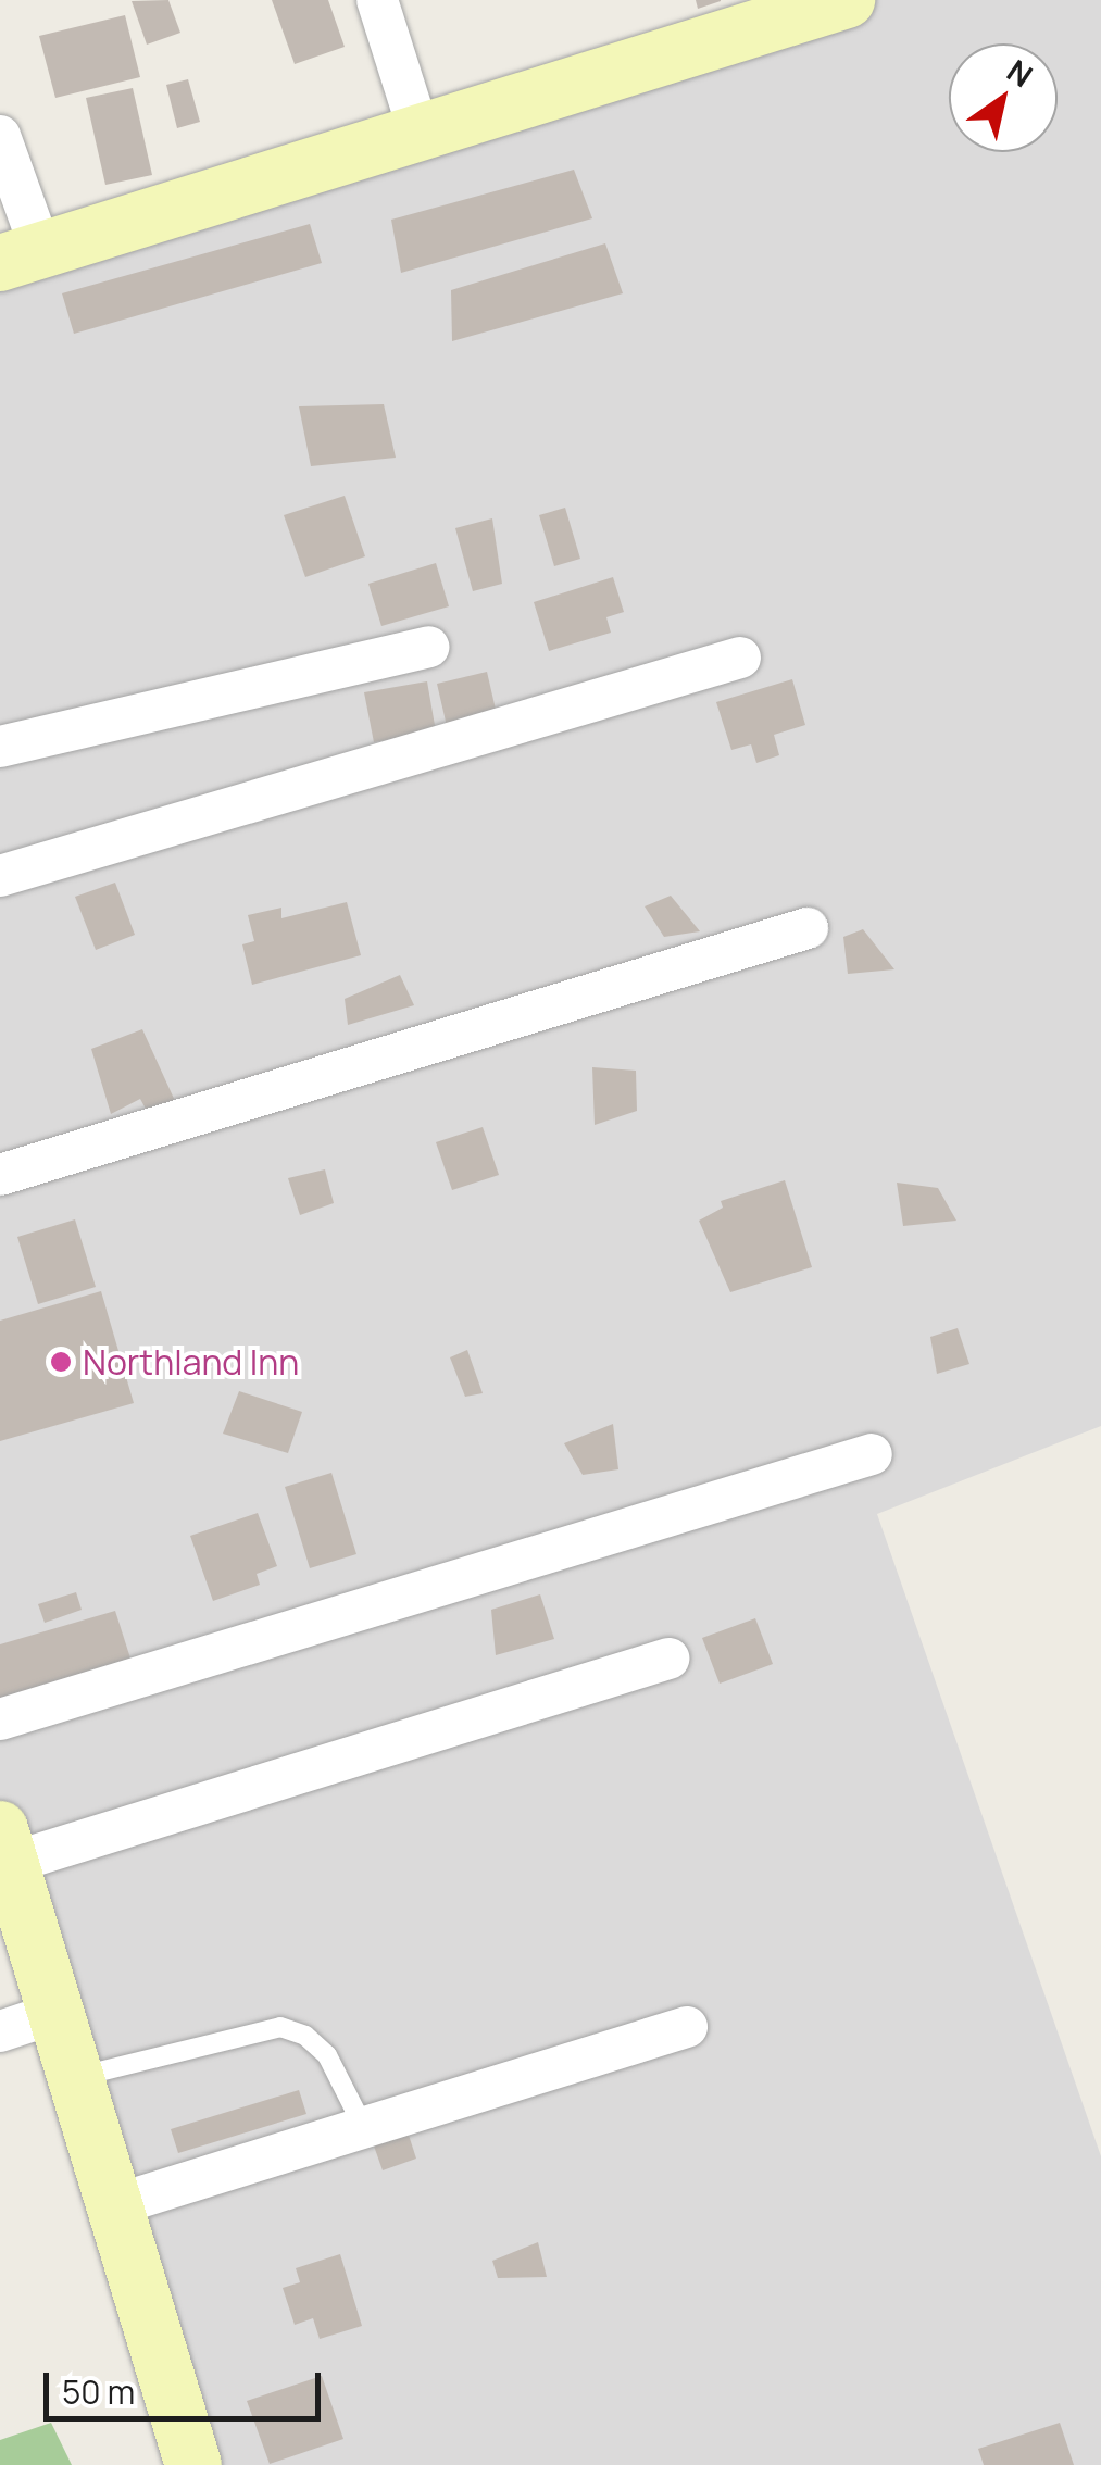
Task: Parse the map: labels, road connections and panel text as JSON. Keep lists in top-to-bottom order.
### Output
{
  "places": ["Northland Inn"],
  "scale_bar": "50 m",
  "north": "top right"
}
